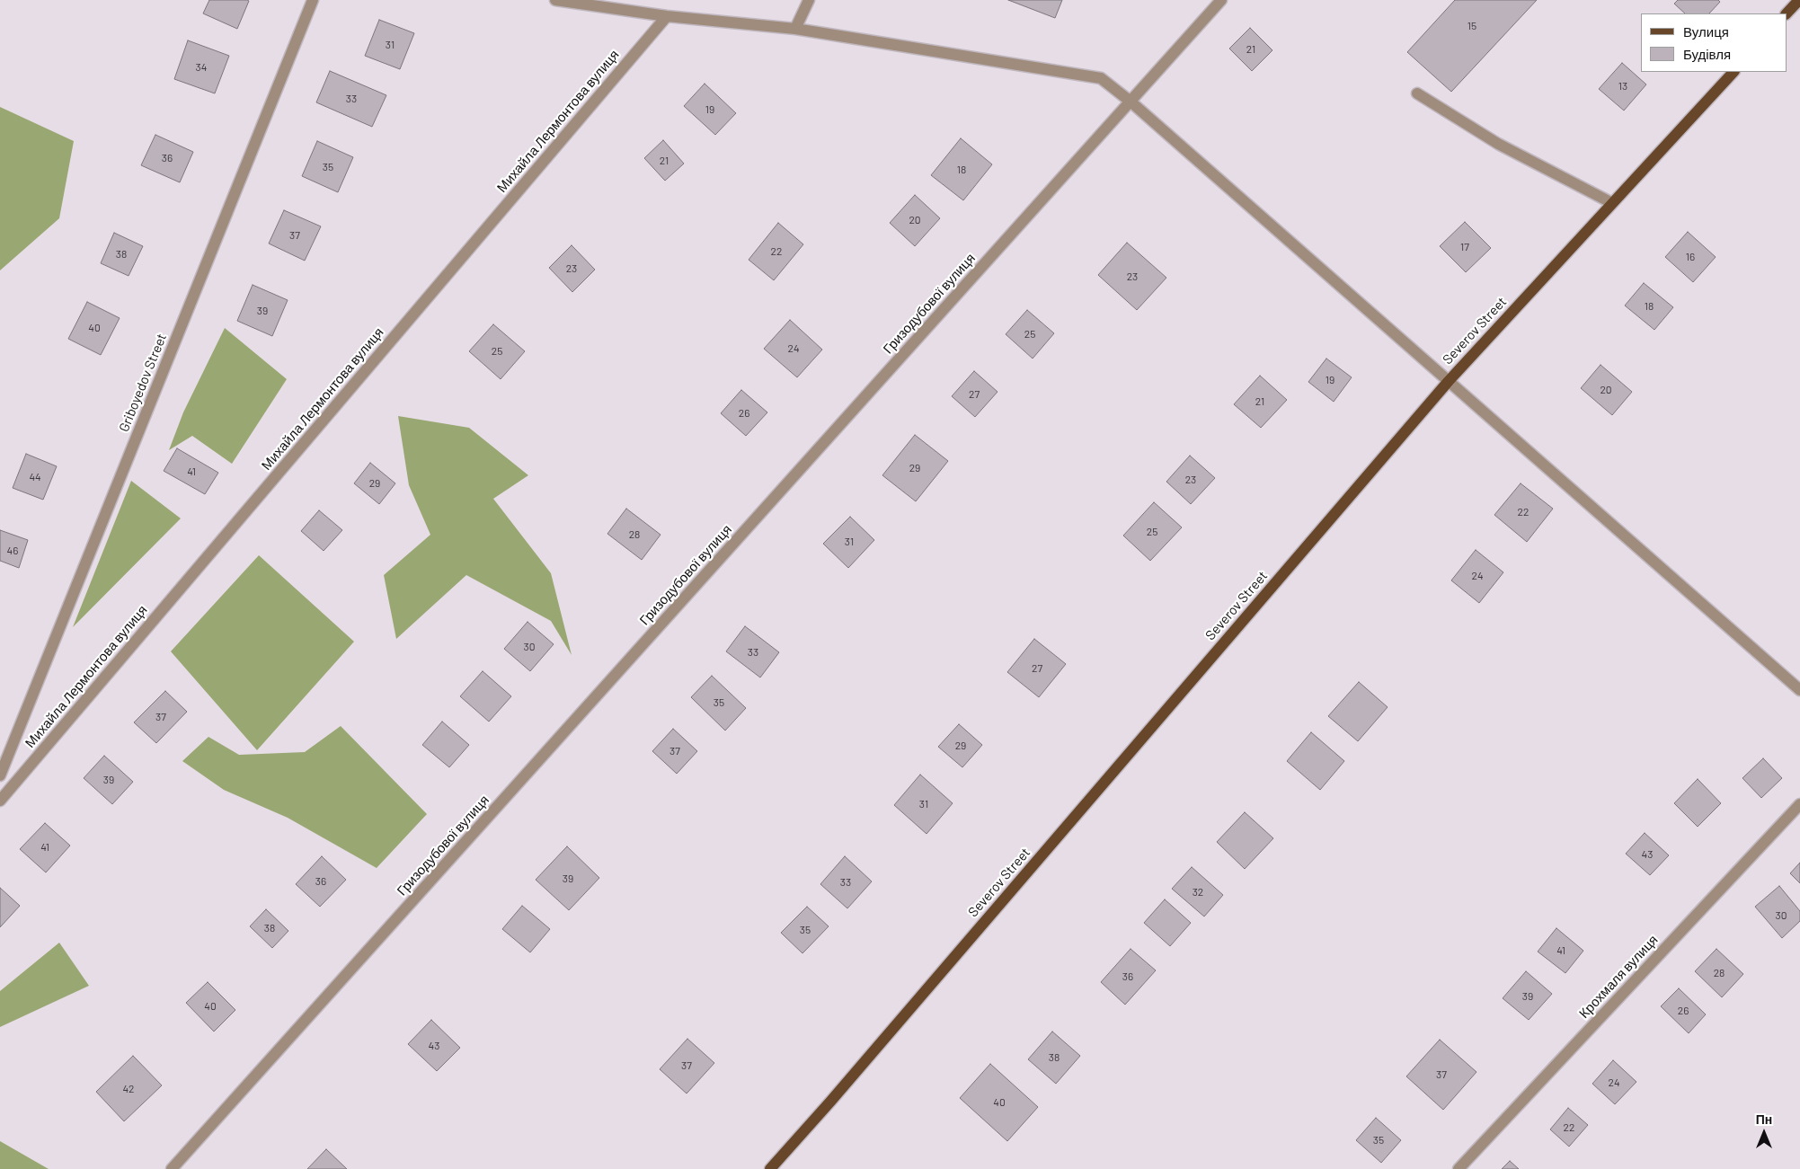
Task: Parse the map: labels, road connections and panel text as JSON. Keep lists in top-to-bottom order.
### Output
{
  "streets": {
    "main road": ["Severov Street"],
    "street": [
      "Михайла Лермонтова вулиця",
      "Гризодубової вулиця",
      "Griboyedov Street",
      "Крохмаля вулиця"
    ]
  },
  "house_numbers": [
    "15",
    "31",
    "21",
    "34",
    "13",
    "33",
    "19",
    "36",
    "21",
    "35",
    "18",
    "20",
    "37",
    "17",
    "22",
    "38",
    "16",
    "23",
    "23",
    "18",
    "39",
    "40",
    "25",
    "24",
    "25",
    "19",
    "20",
    "27",
    "21",
    "26",
    "29",
    "41",
    "44",
    "23",
    "29",
    "22",
    "25",
    "28",
    "31",
    "46",
    "24",
    "30",
    "33",
    "27",
    "35",
    "37",
    "29",
    "37",
    "39",
    "31",
    "41",
    "43",
    "39",
    "36",
    "33",
    "32",
    "30",
    "38",
    "35",
    "41",
    "28",
    "36",
    "39",
    "40",
    "26",
    "43",
    "38",
    "37",
    "37",
    "24",
    "42",
    "40",
    "22",
    "35"
  ],
  "legend": ["Вулиця", "Будівля"],
  "north": "top"
}
